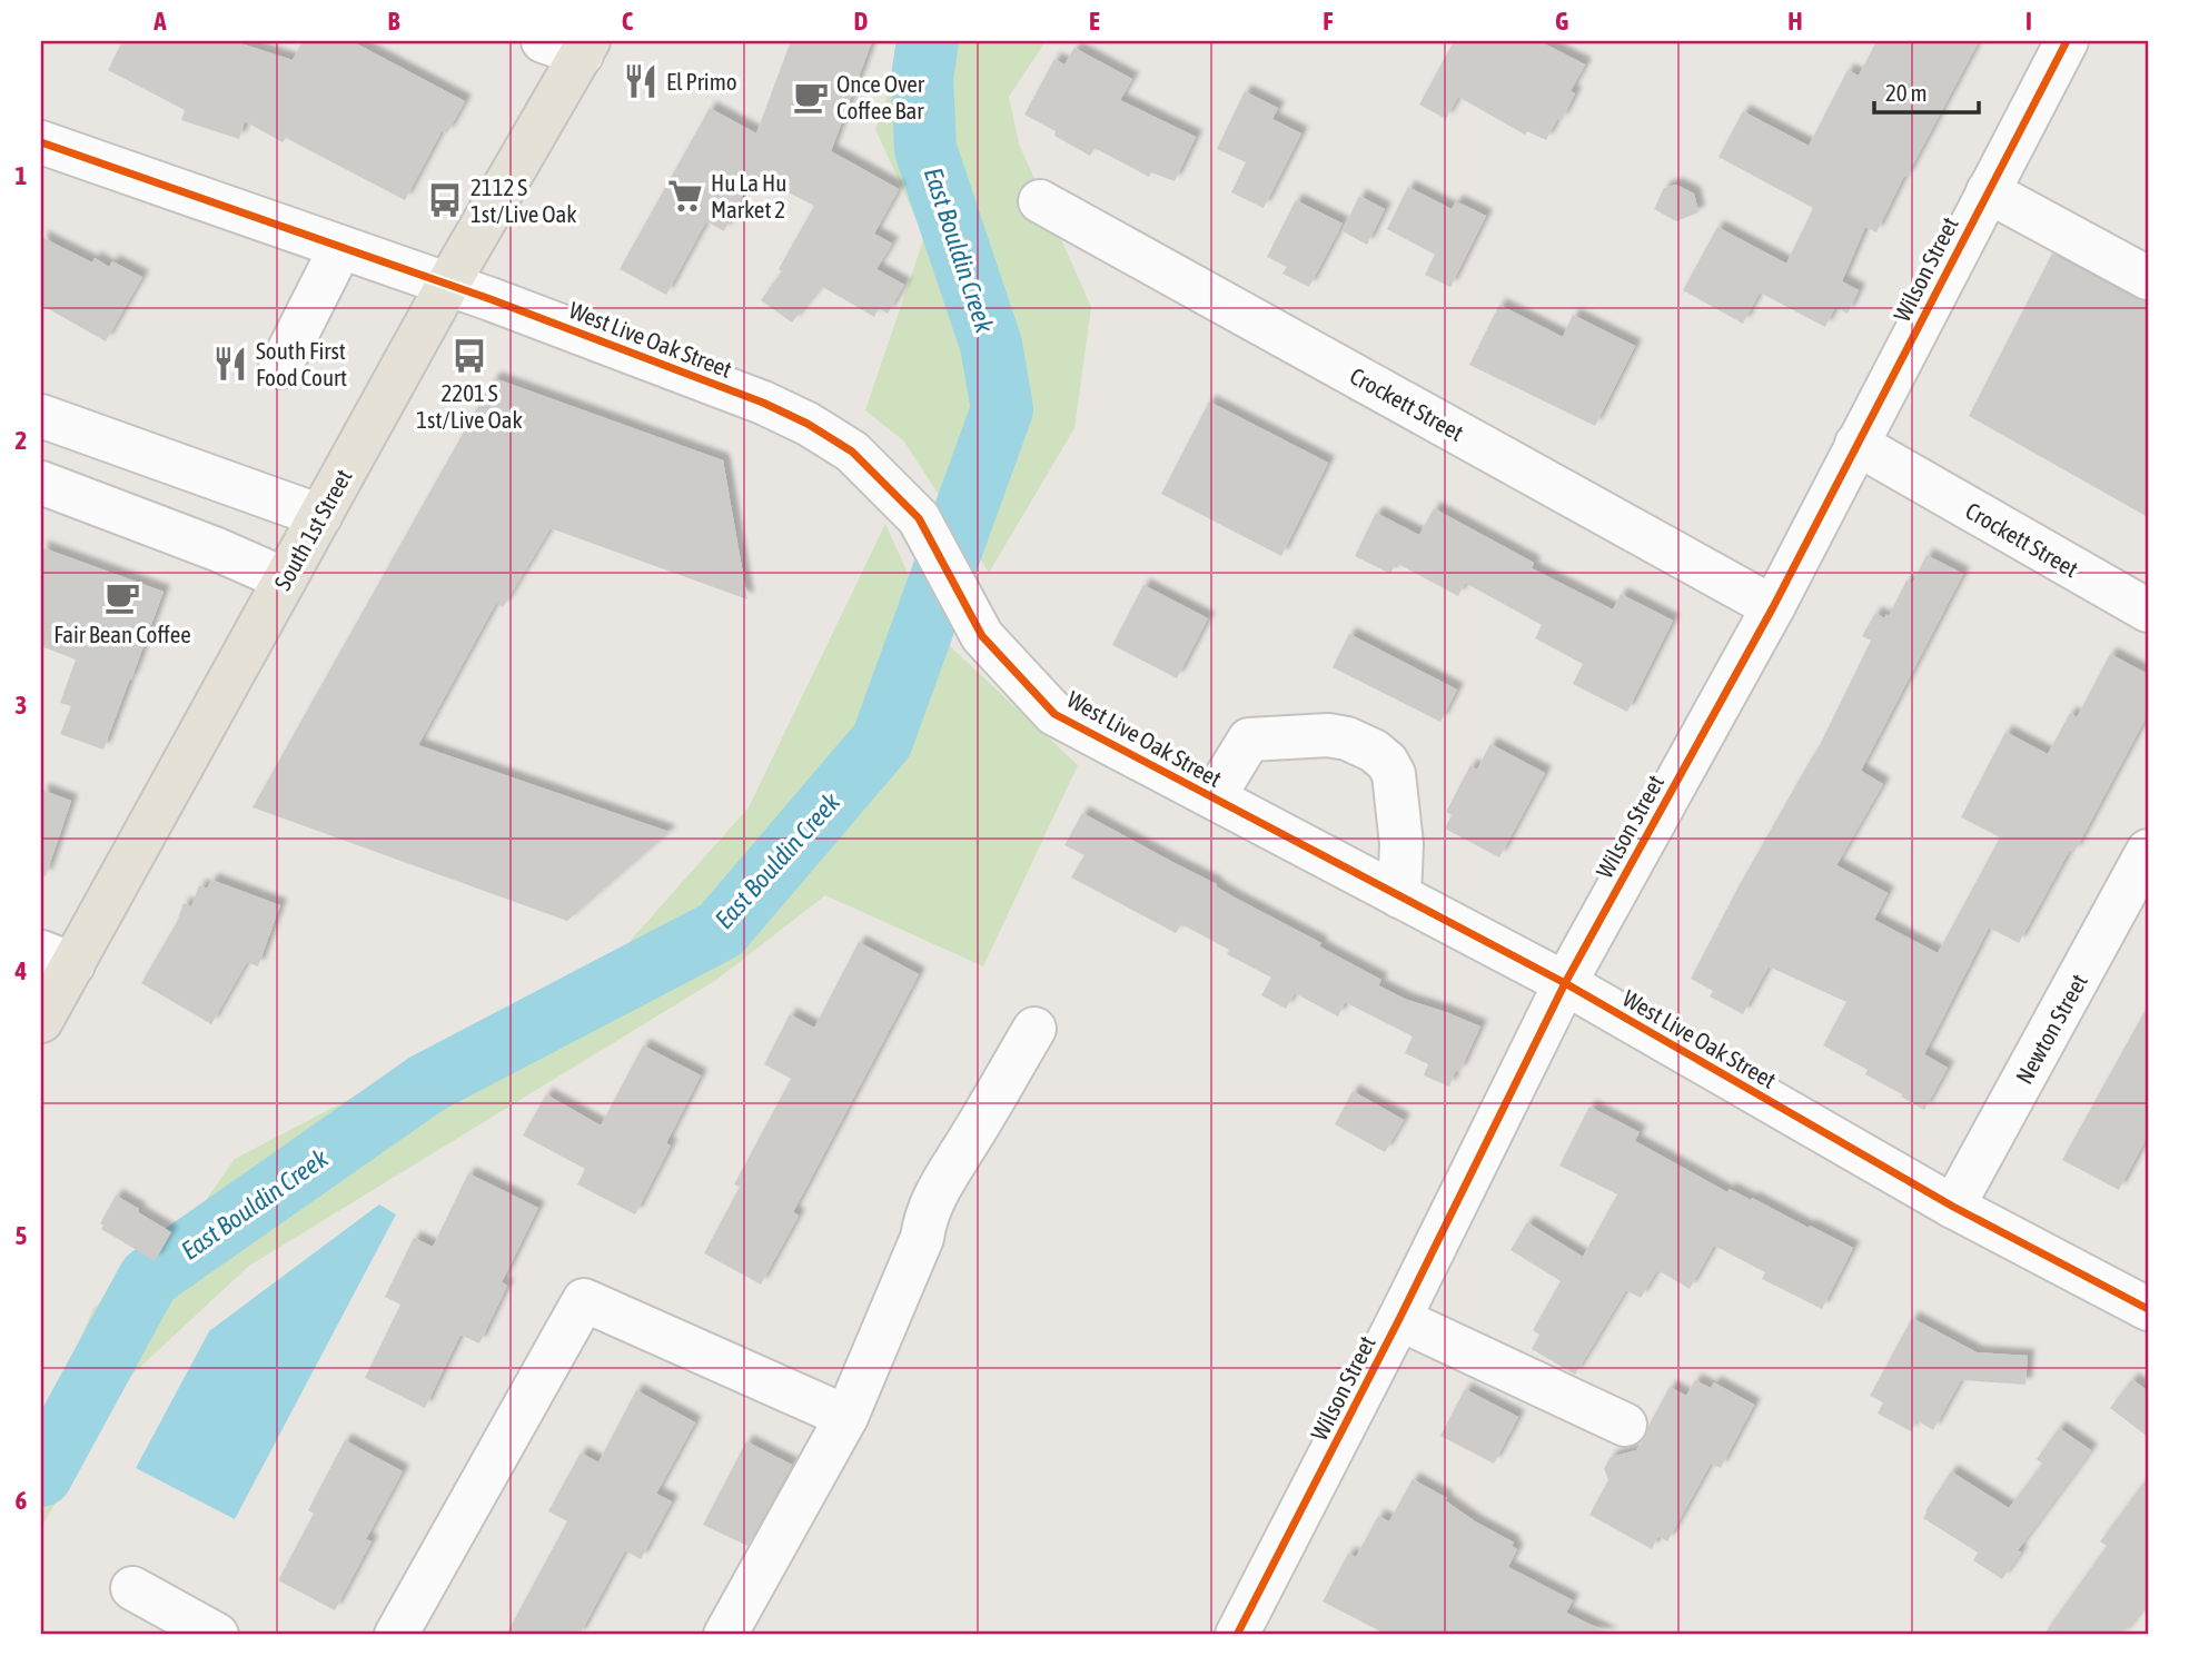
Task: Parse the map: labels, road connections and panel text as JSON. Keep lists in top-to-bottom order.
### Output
{
  "streets": {
    "main road": ["South 1st Street"],
    "street": [
      "Wilson Street",
      "West Live Oak Street",
      "Crockett Street",
      "Newton Street"
    ]
  },
  "crossings": [
    ["Wilson Street", "West Live Oak Street"],
    ["Wilson Street", "Crockett Street"],
    ["West Live Oak Street", "South 1st Street"],
    ["West Live Oak Street", "Newton Street"]
  ],
  "water": ["East Bouldin Creek"],
  "places": {
    "restaurant": ["El Primo", "South First Food Court"],
    "cafe": ["Once Over Coffee Bar", "Fair Bean Coffee"],
    "supermarket": ["Hu La Hu Market 2"],
    "bus stop": ["2112 S 1st/Live Oak", "2201 S 1st/Live Oak"]
  },
  "scale_bar": "20 m",
  "grid": {
    "columns": [
      "A",
      "B",
      "C",
      "D",
      "E",
      "F",
      "G",
      "H",
      "I"
    ],
    "rows": [
      "1",
      "2",
      "3",
      "4",
      "5",
      "6"
    ]
  }
}
